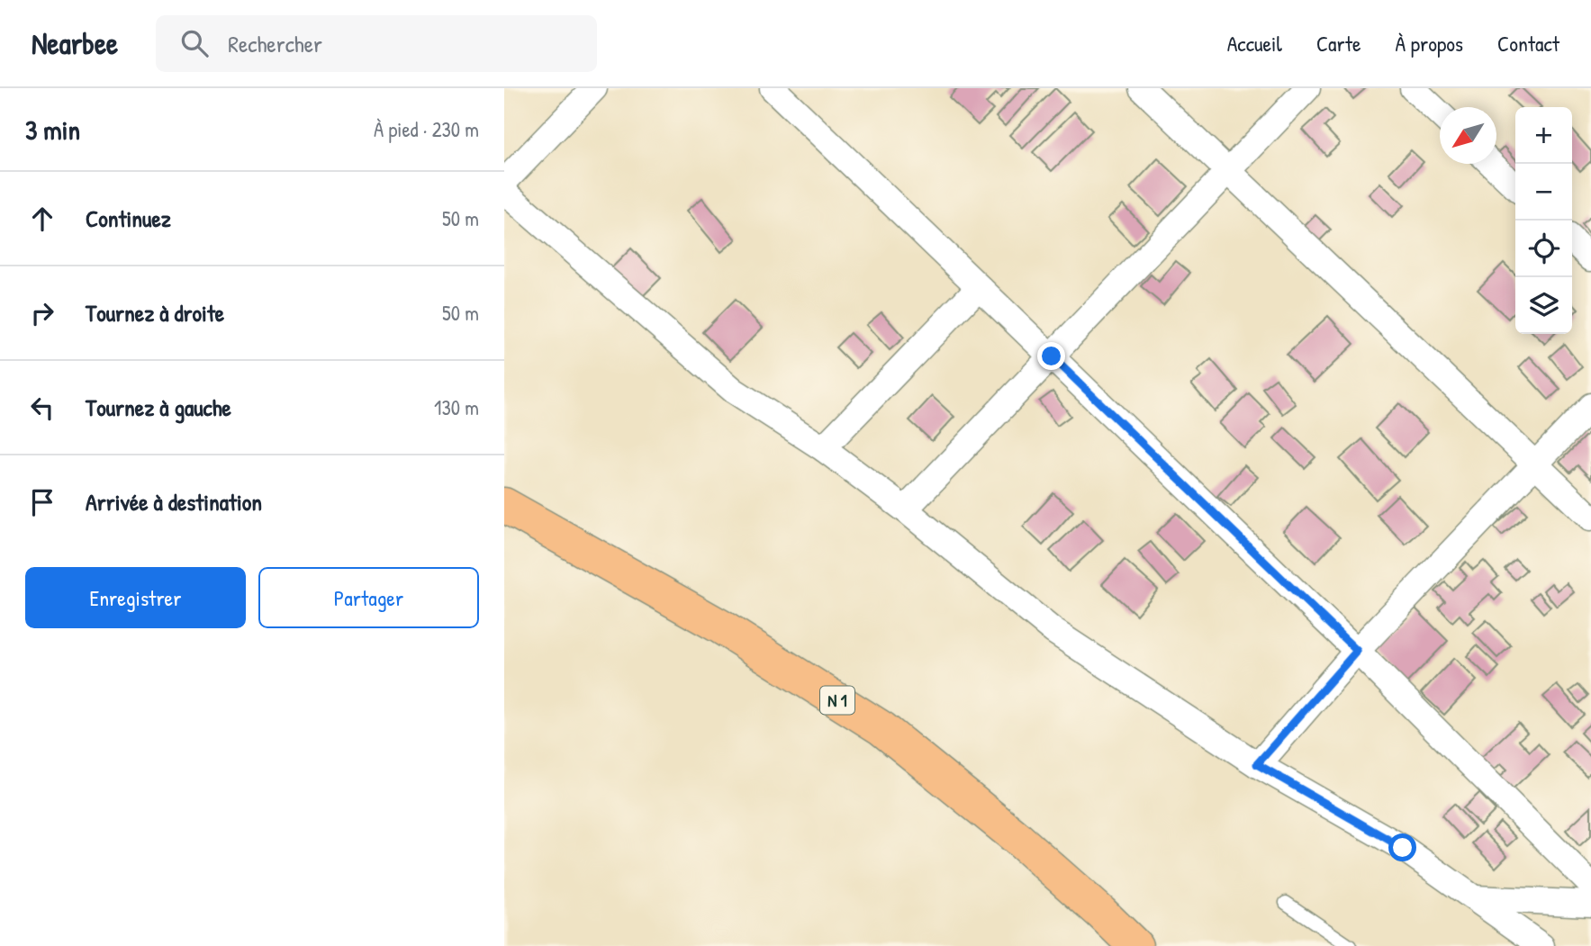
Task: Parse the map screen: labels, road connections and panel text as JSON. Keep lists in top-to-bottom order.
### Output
{
  "streets": {
    "highway": ["N 1"]
  },
  "north": "bottom left",
  "page": {
    "header": "Nearbee",
    "search": "Rechercher",
    "nav": [
      "Accueil",
      "Carte",
      "À propos",
      "Contact"
    ],
    "heading": ["3 min", "À pied · 230 m"],
    "map_buttons": ["+", "−"],
    "list": [
      ["Continuez", "50 m"],
      ["Tournez à droite", "50 m"],
      ["Tournez à gauche", "130 m"],
      "Arrivée à destination"
    ],
    "buttons": ["Enregistrer", "Partager"]
  }
}
